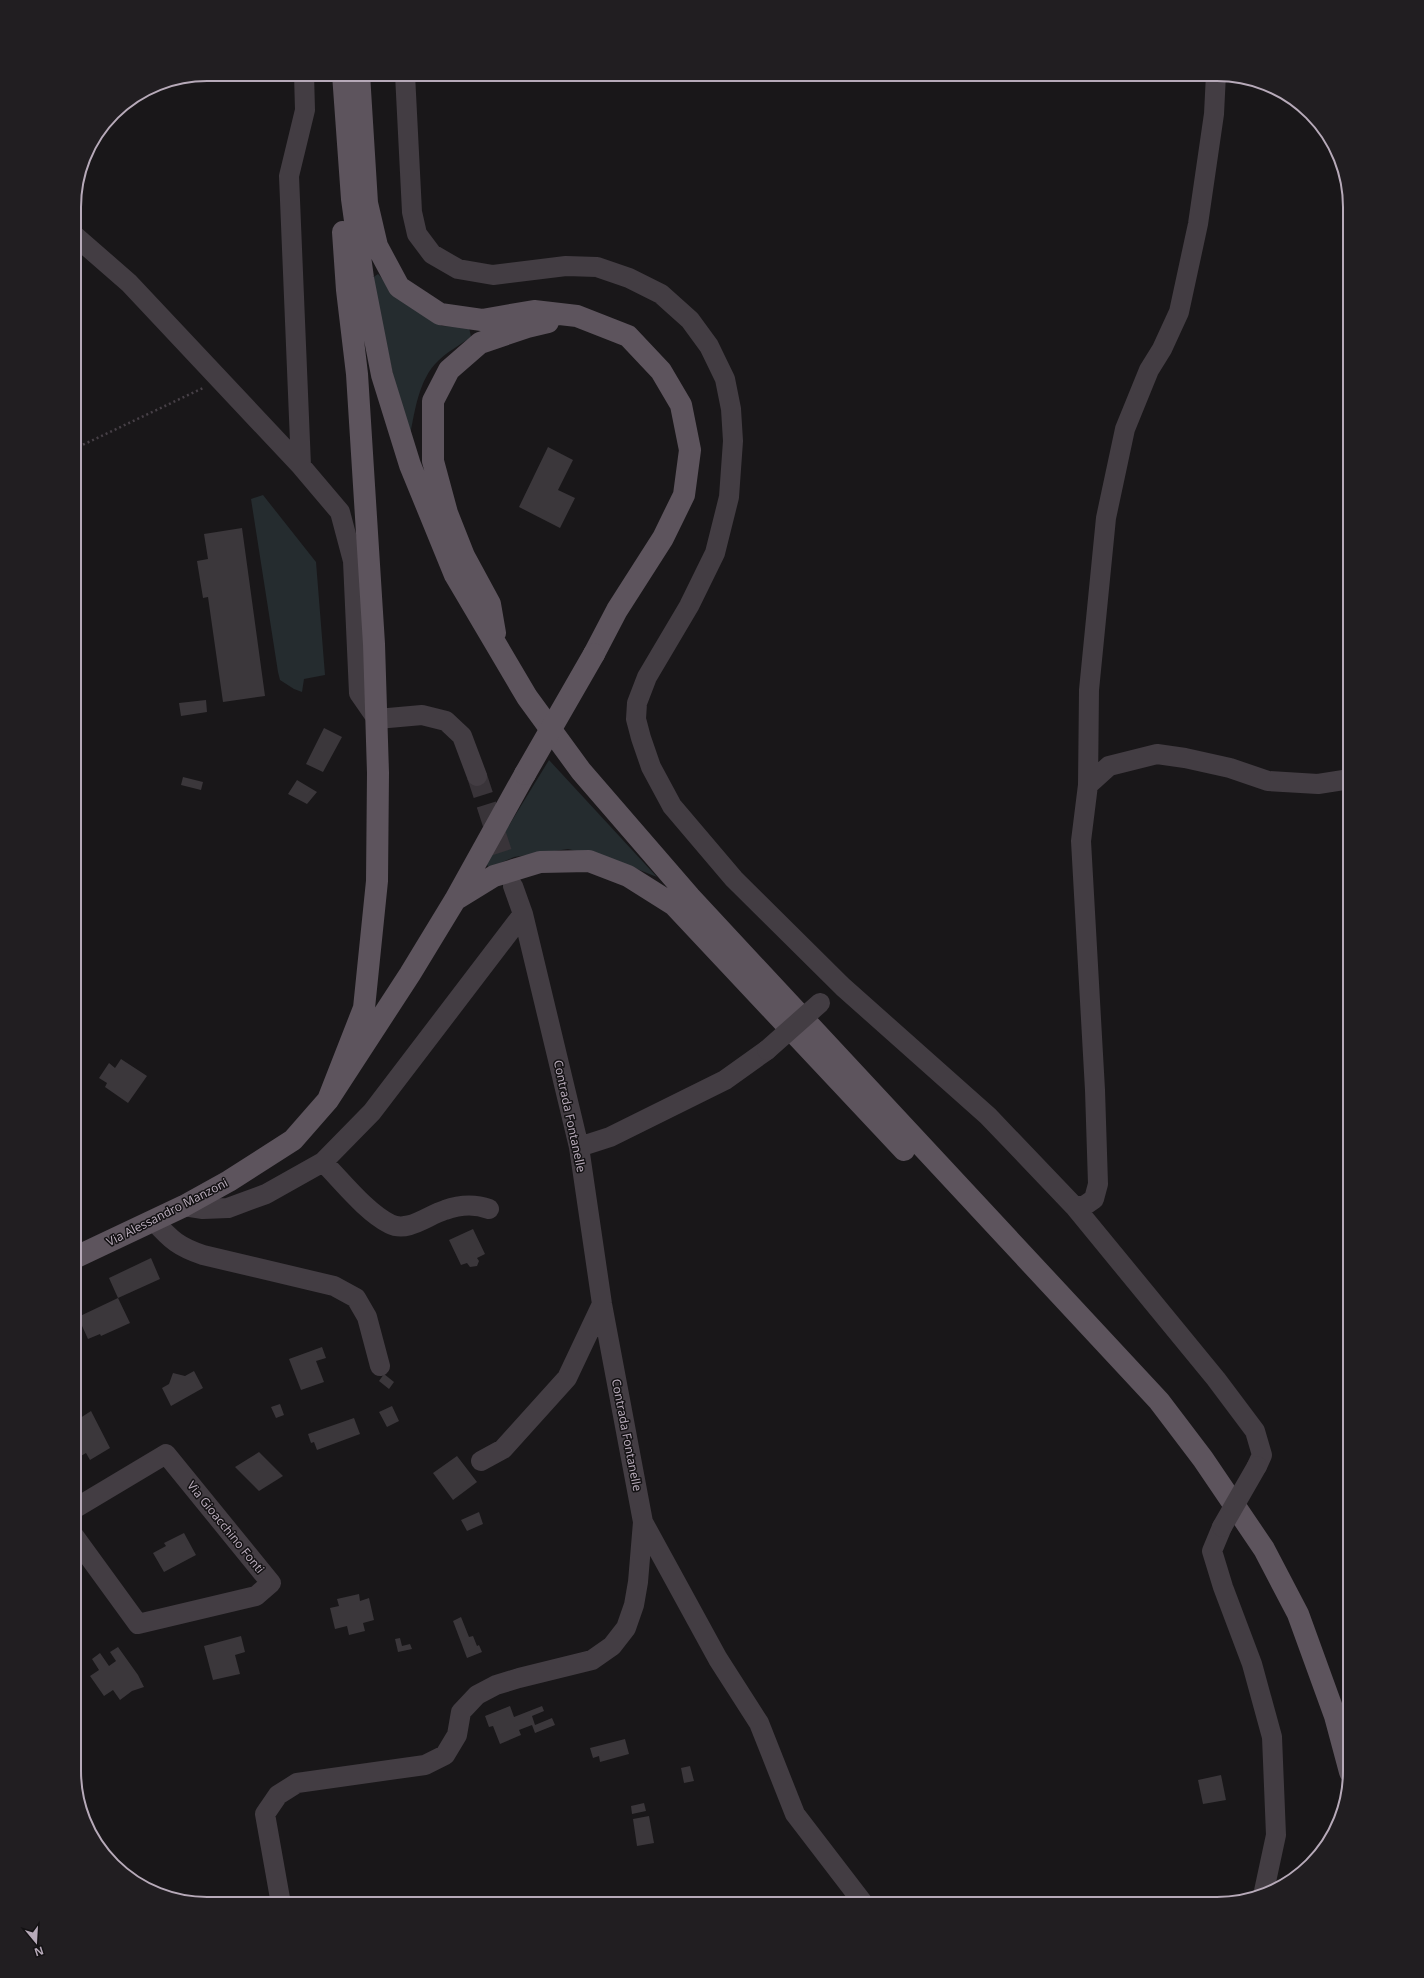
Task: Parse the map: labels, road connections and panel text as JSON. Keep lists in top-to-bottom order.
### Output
{
  "streets": {
    "main road": ["Via Alessandro Manzoni"],
    "street": ["Contrada Fontanelle", "Via Gioacchino Fonti"]
  },
  "north": "bottom"
}
